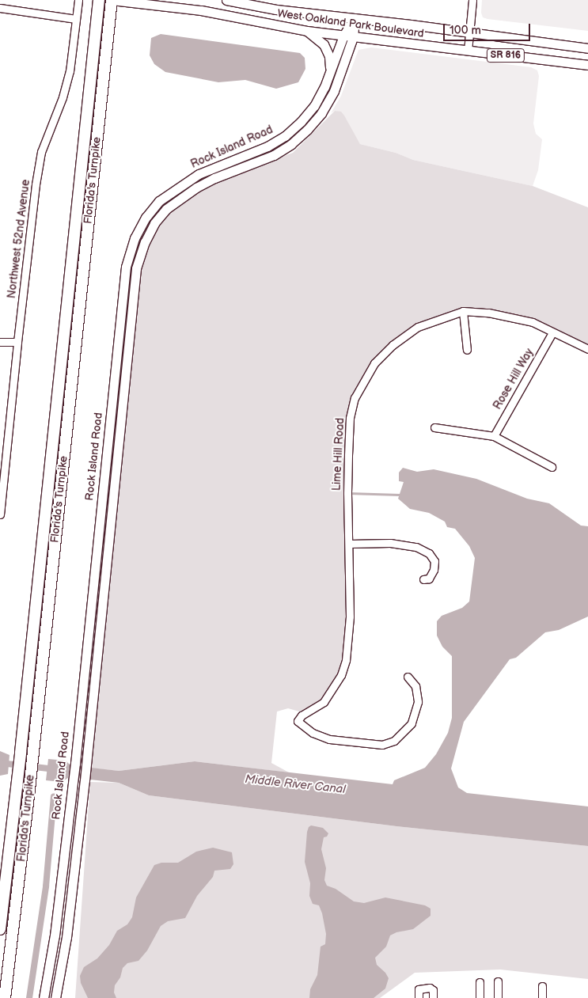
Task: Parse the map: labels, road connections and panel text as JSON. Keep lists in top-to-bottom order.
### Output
{
  "streets": {
    "highway": ["Florida's Turnpike"],
    "main road": ["West Oakland Park Boulevard", "SR 816", "Rock Island Road"],
    "street": ["Northwest 52nd Avenue", "Rose Hill Way", "Lime Hill Road"]
  },
  "crossings": [
    ["West Oakland Park Boulevard", "Rock Island Road"],
    ["West Oakland Park Boulevard", "Florida's Turnpike"],
    ["Rose Hill Way", "Lime Hill Road"]
  ],
  "water": ["Middle River Canal"],
  "scale_bar": "100 m"
}
